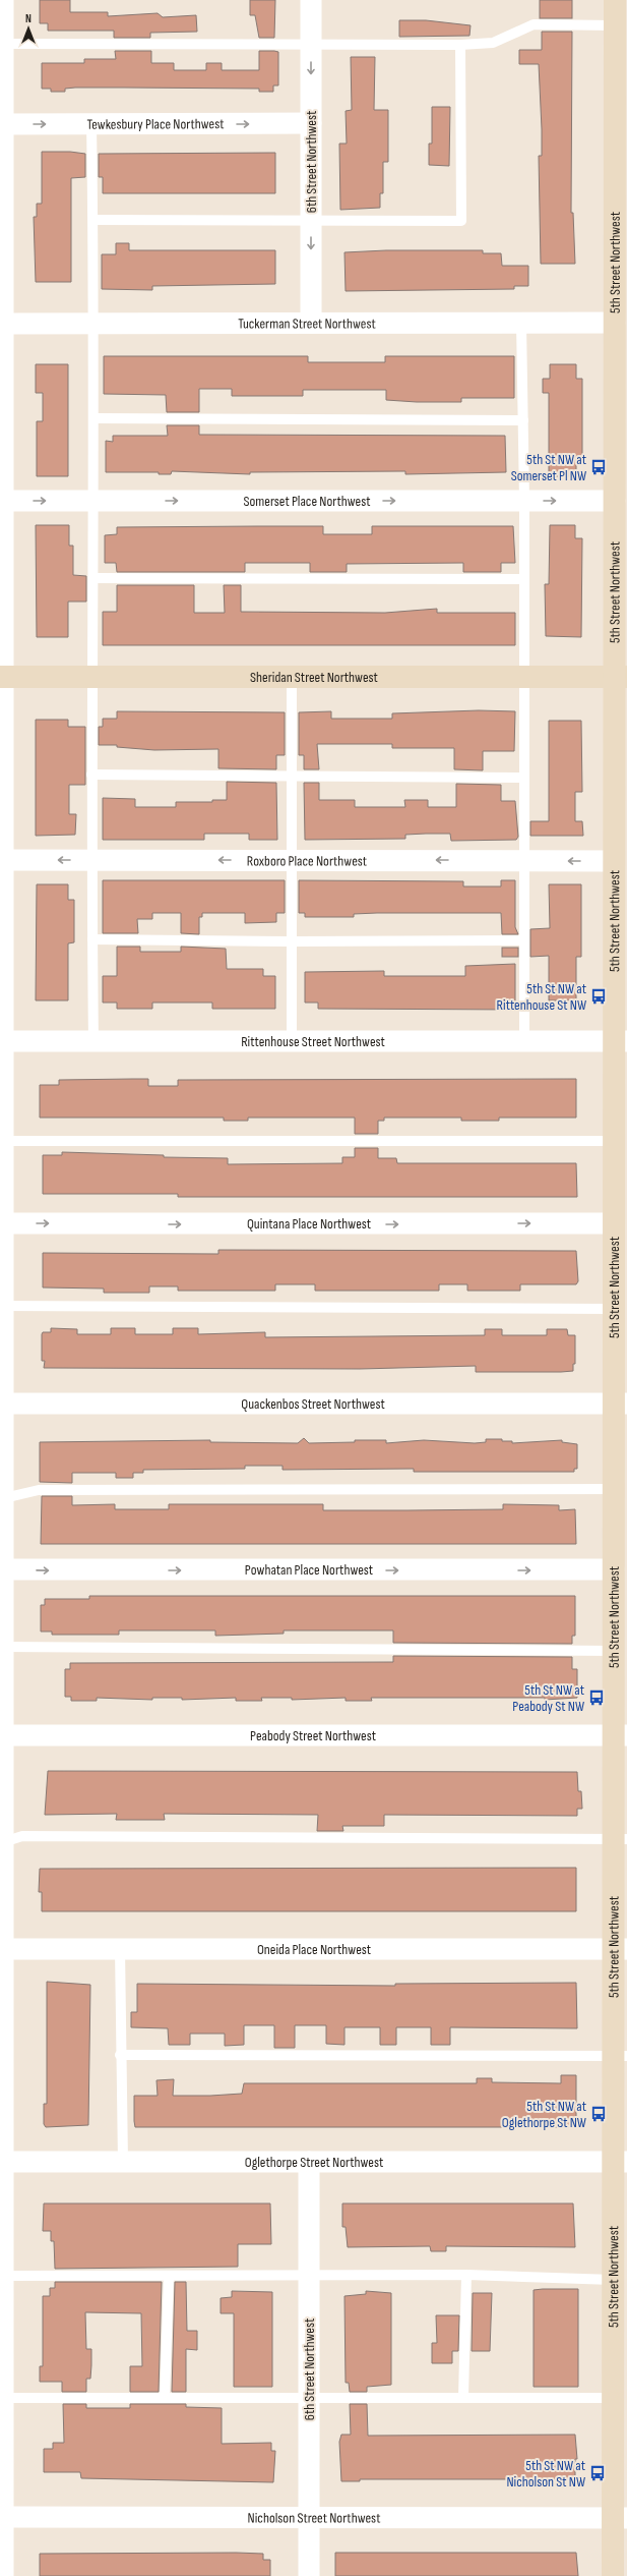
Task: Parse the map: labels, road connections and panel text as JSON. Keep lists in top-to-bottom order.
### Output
{
  "streets": {
    "street": [
      "Tewkesbury Place Northwest",
      "6th Street Northwest",
      "5th Street Northwest",
      "Tuckerman Street Northwest",
      "Somerset Place Northwest",
      "Sheridan Street Northwest",
      "Roxboro Place Northwest",
      "Rittenhouse Street Northwest",
      "Quintana Place Northwest",
      "Quackenbos Street Northwest",
      "Powhatan Place Northwest",
      "Peabody Street Northwest",
      "Oneida Place Northwest",
      "Oglethorpe Street Northwest",
      "Nicholson Street Northwest"
    ]
  },
  "crossings": [
    ["Tewkesbury Place Northwest", "6th Street Northwest"],
    ["6th Street Northwest", "Tuckerman Street Northwest"],
    ["6th Street Northwest", "Oglethorpe Street Northwest"],
    ["6th Street Northwest", "Nicholson Street Northwest"],
    ["5th Street Northwest", "Tuckerman Street Northwest"],
    ["5th Street Northwest", "Somerset Place Northwest"],
    ["5th Street Northwest", "Sheridan Street Northwest"],
    ["5th Street Northwest", "Roxboro Place Northwest"],
    ["5th Street Northwest", "Rittenhouse Street Northwest"],
    ["5th Street Northwest", "Quintana Place Northwest"],
    ["5th Street Northwest", "Quackenbos Street Northwest"],
    ["5th Street Northwest", "Powhatan Place Northwest"],
    ["5th Street Northwest", "Peabody Street Northwest"],
    ["5th Street Northwest", "Oneida Place Northwest"],
    ["5th Street Northwest", "Oglethorpe Street Northwest"],
    ["5th Street Northwest", "Nicholson Street Northwest"]
  ],
  "one_way": [
    "Tewkesbury Place Northwest",
    "Somerset Place Northwest",
    "Roxboro Place Northwest",
    "Quintana Place Northwest",
    "Powhatan Place Northwest"
  ],
  "places": {
    "bus stop": [
      "5th St NW at Somerset Pl NW",
      "5th St NW at Rittenhouse St NW",
      "5th St NW at Peabody St NW",
      "5th St NW at Oglethorpe St NW",
      "5th St NW at Nicholson St NW"
    ]
  },
  "north": "top"
}
